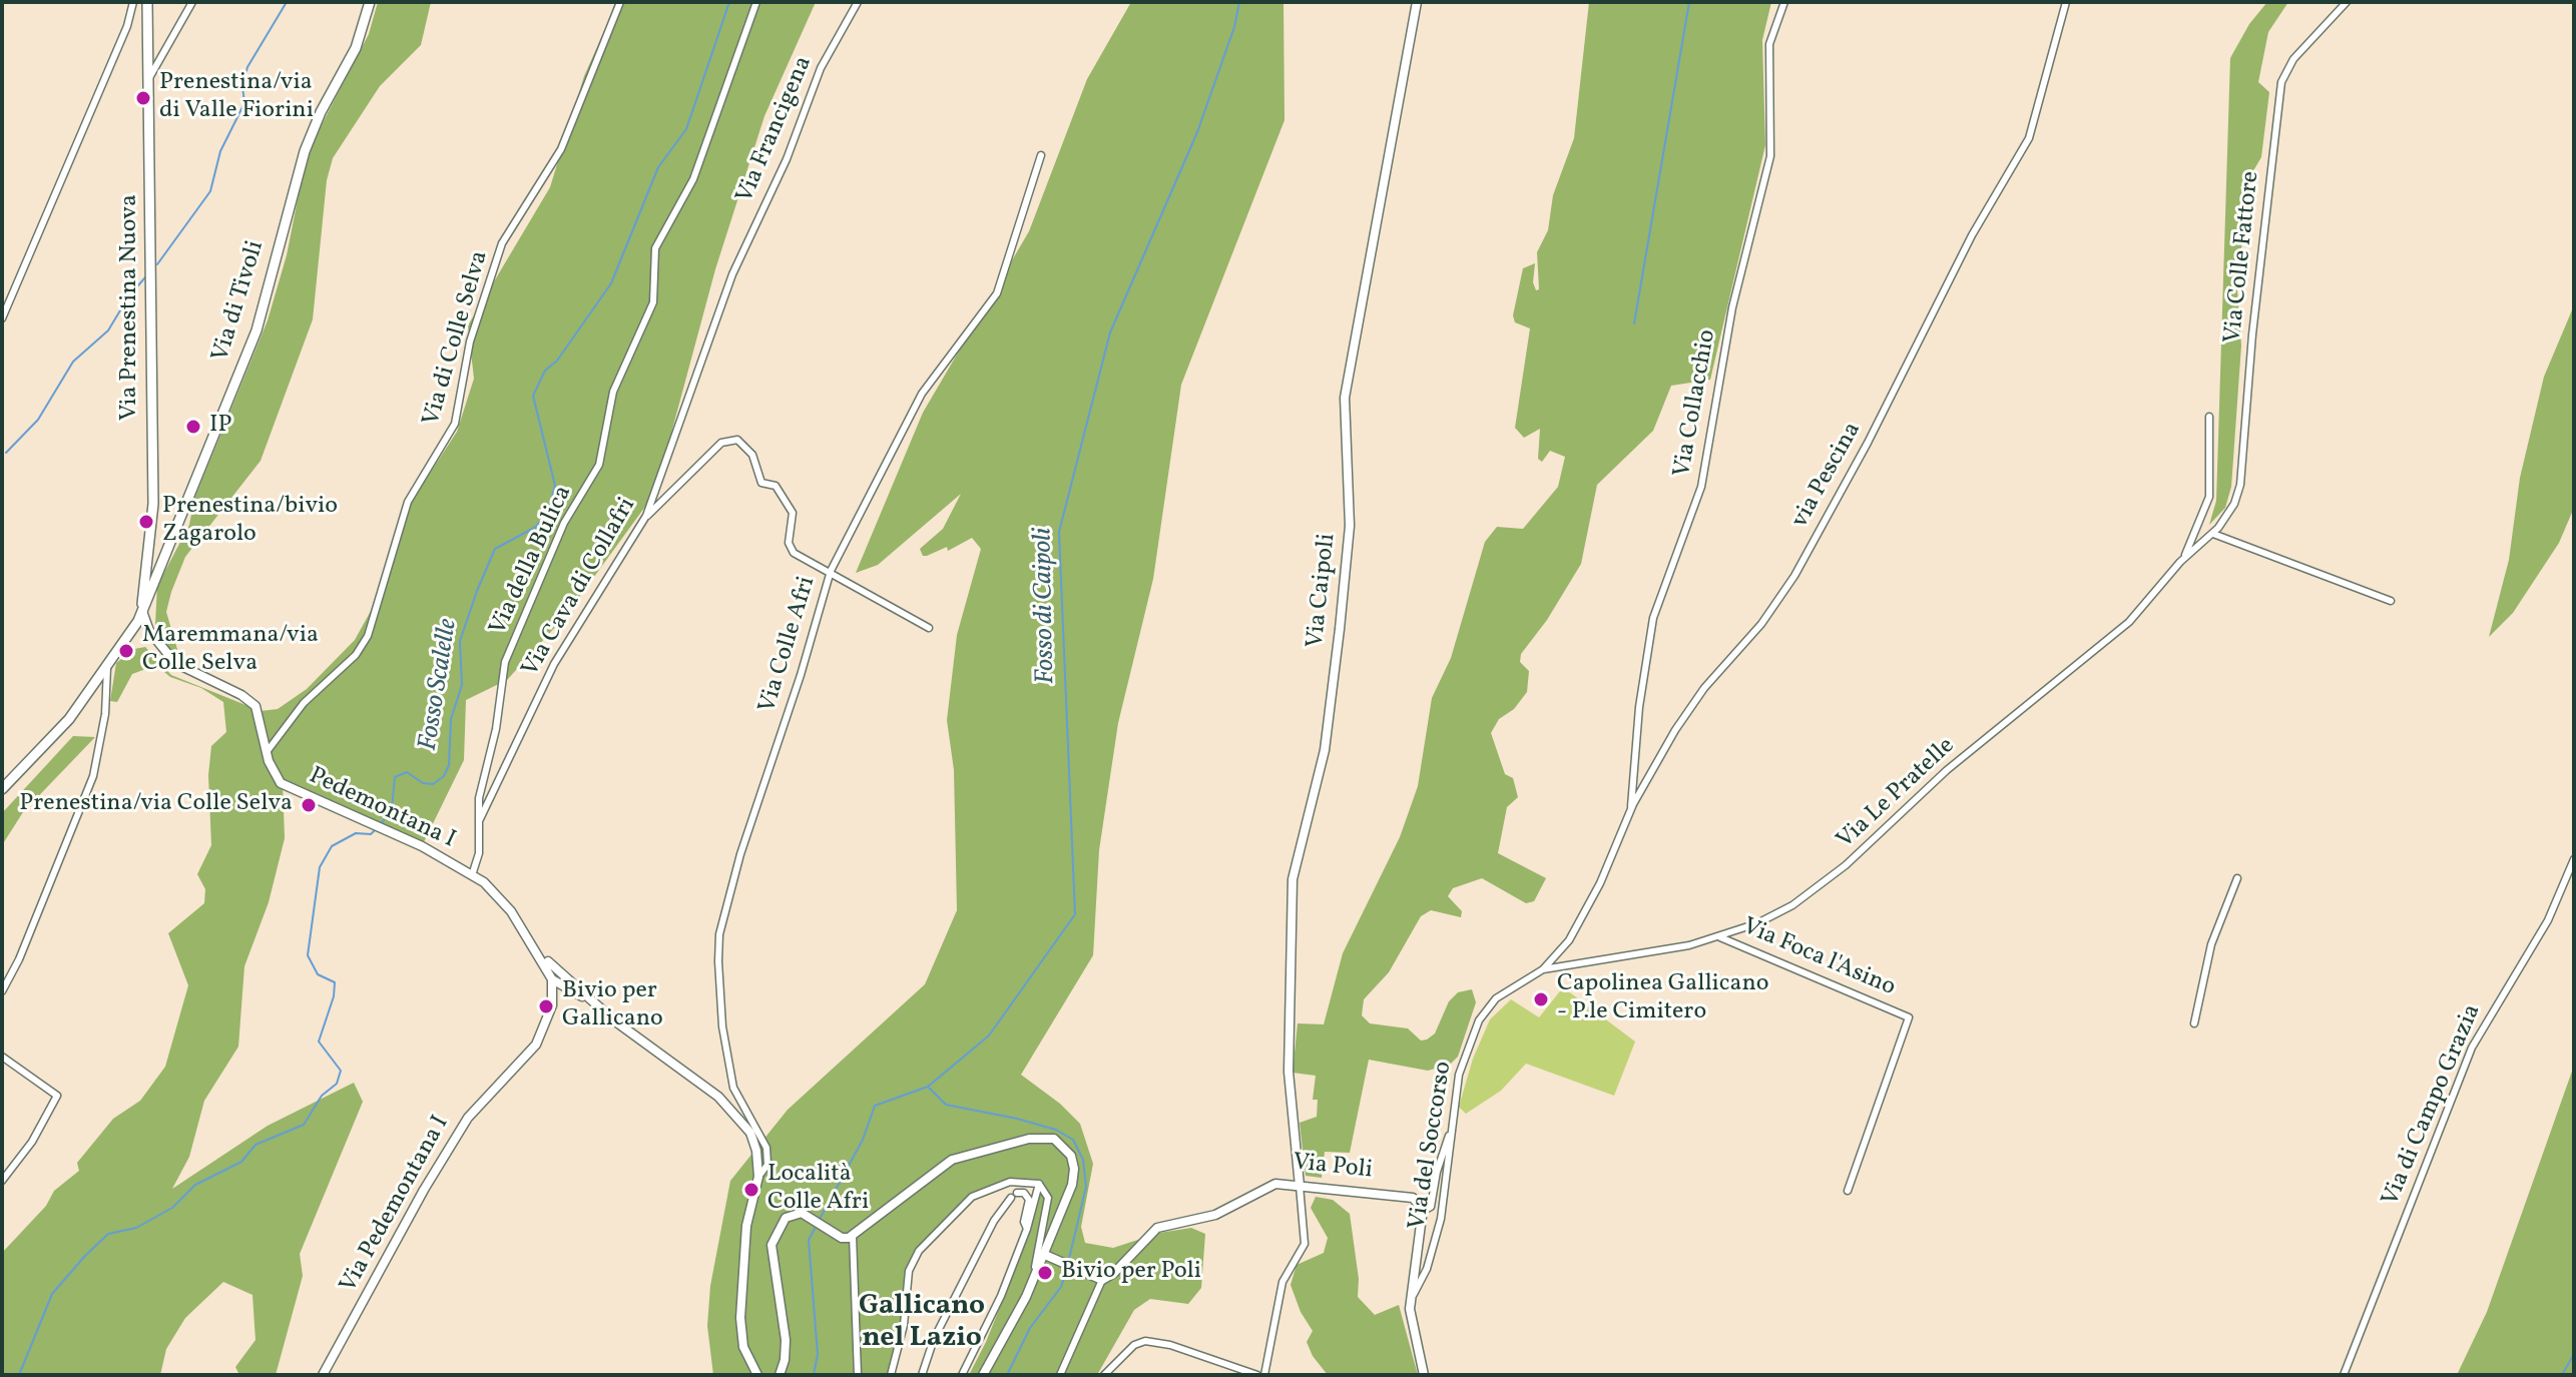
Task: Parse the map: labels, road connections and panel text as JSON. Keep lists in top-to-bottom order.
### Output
{
  "streets": {
    "main road": ["Via di Tivoli", "Via Prenestina Nuova"],
    "street": [
      "Via Francigena",
      "Via Colle Fattore",
      "Via di Colle Selva",
      "Via Collacchio",
      "via Pescina",
      "Via della Bulica",
      "Via Cava di Collafri",
      "Via Caipoli",
      "Via Colle Afri",
      "Via Le Pratelle",
      "Pedemontana I",
      "Via Foca l'Asino",
      "Via di Campo Grazia",
      "Via del Soccorso",
      "Via Poli",
      "Via Pedemontana I"
    ]
  },
  "crossings": [
    ["Via Francigena", "Via Cava di Collafri"],
    ["Via Colle Fattore", "Via Le Pratelle"],
    ["Via di Tivoli", "Via Prenestina Nuova"],
    ["Via di Tivoli", "Pedemontana I"],
    ["Via Prenestina Nuova", "Pedemontana I"],
    ["Via di Colle Selva", "Pedemontana I"],
    ["Via Collacchio", "via Pescina"],
    ["Via Collacchio", "Via del Soccorso"],
    ["via Pescina", "Via del Soccorso"],
    ["Via della Bulica", "Via Cava di Collafri"],
    ["Via della Bulica", "Pedemontana I"],
    ["Via Caipoli", "Via Poli"],
    ["Via Le Pratelle", "Via Foca l'Asino"],
    ["Via Le Pratelle", "Via del Soccorso"],
    ["Pedemontana I", "Via Pedemontana I"]
  ],
  "districts": ["Gallicano nel Lazio"],
  "water": ["Fosso di Caipoli", "Fosso Scalelle"],
  "places": [
    "Prenestina/via di Valle Fiorini",
    "IP",
    "Prenestina/bivio Zagarolo",
    "Maremmana/via Colle Selva",
    "Prenestina/via Colle Selva",
    "Capolinea Gallicano - P.le Cimitero",
    "Bivio per Gallicano",
    "Località Colle Afri",
    "Bivio per Poli"
  ]
}
